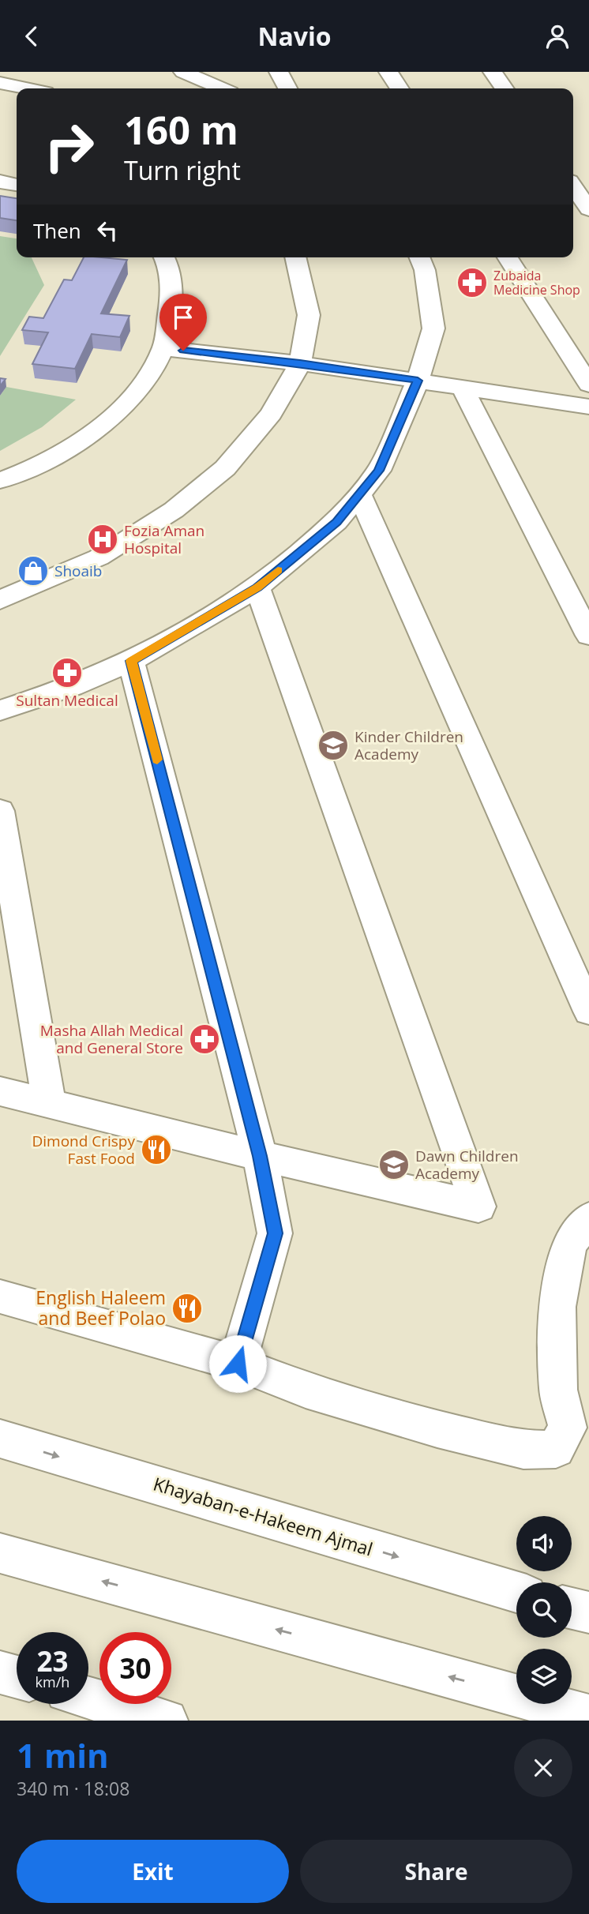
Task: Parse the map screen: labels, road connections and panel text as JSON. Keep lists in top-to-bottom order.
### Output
{
  "streets": {
    "main road": ["Khayaban-e-Hakeem Ajmal"]
  },
  "places": {
    "pharmacy": ["Zubaida Medicine Shop", "Sultan Medical", "Masha Allah Medical and General Store"],
    "hospital": ["Fozia Aman Hospital"],
    "shop": ["Shoaib"],
    "school or university": ["Kinder Children Academy", "Dawn Children Academy"],
    "restaurant": ["Dimond Crispy Fast Food", "English Haleem and Beef Polao"]
  },
  "page": {
    "header": "Navio",
    "turn": ["160 m", "Turn right"],
    "then": "Then",
    "speed": "23 km/h",
    "limit": "30",
    "heading": ["1 min", "340 m · 18:08"],
    "buttons": ["Exit", "Share"]
  }
}
